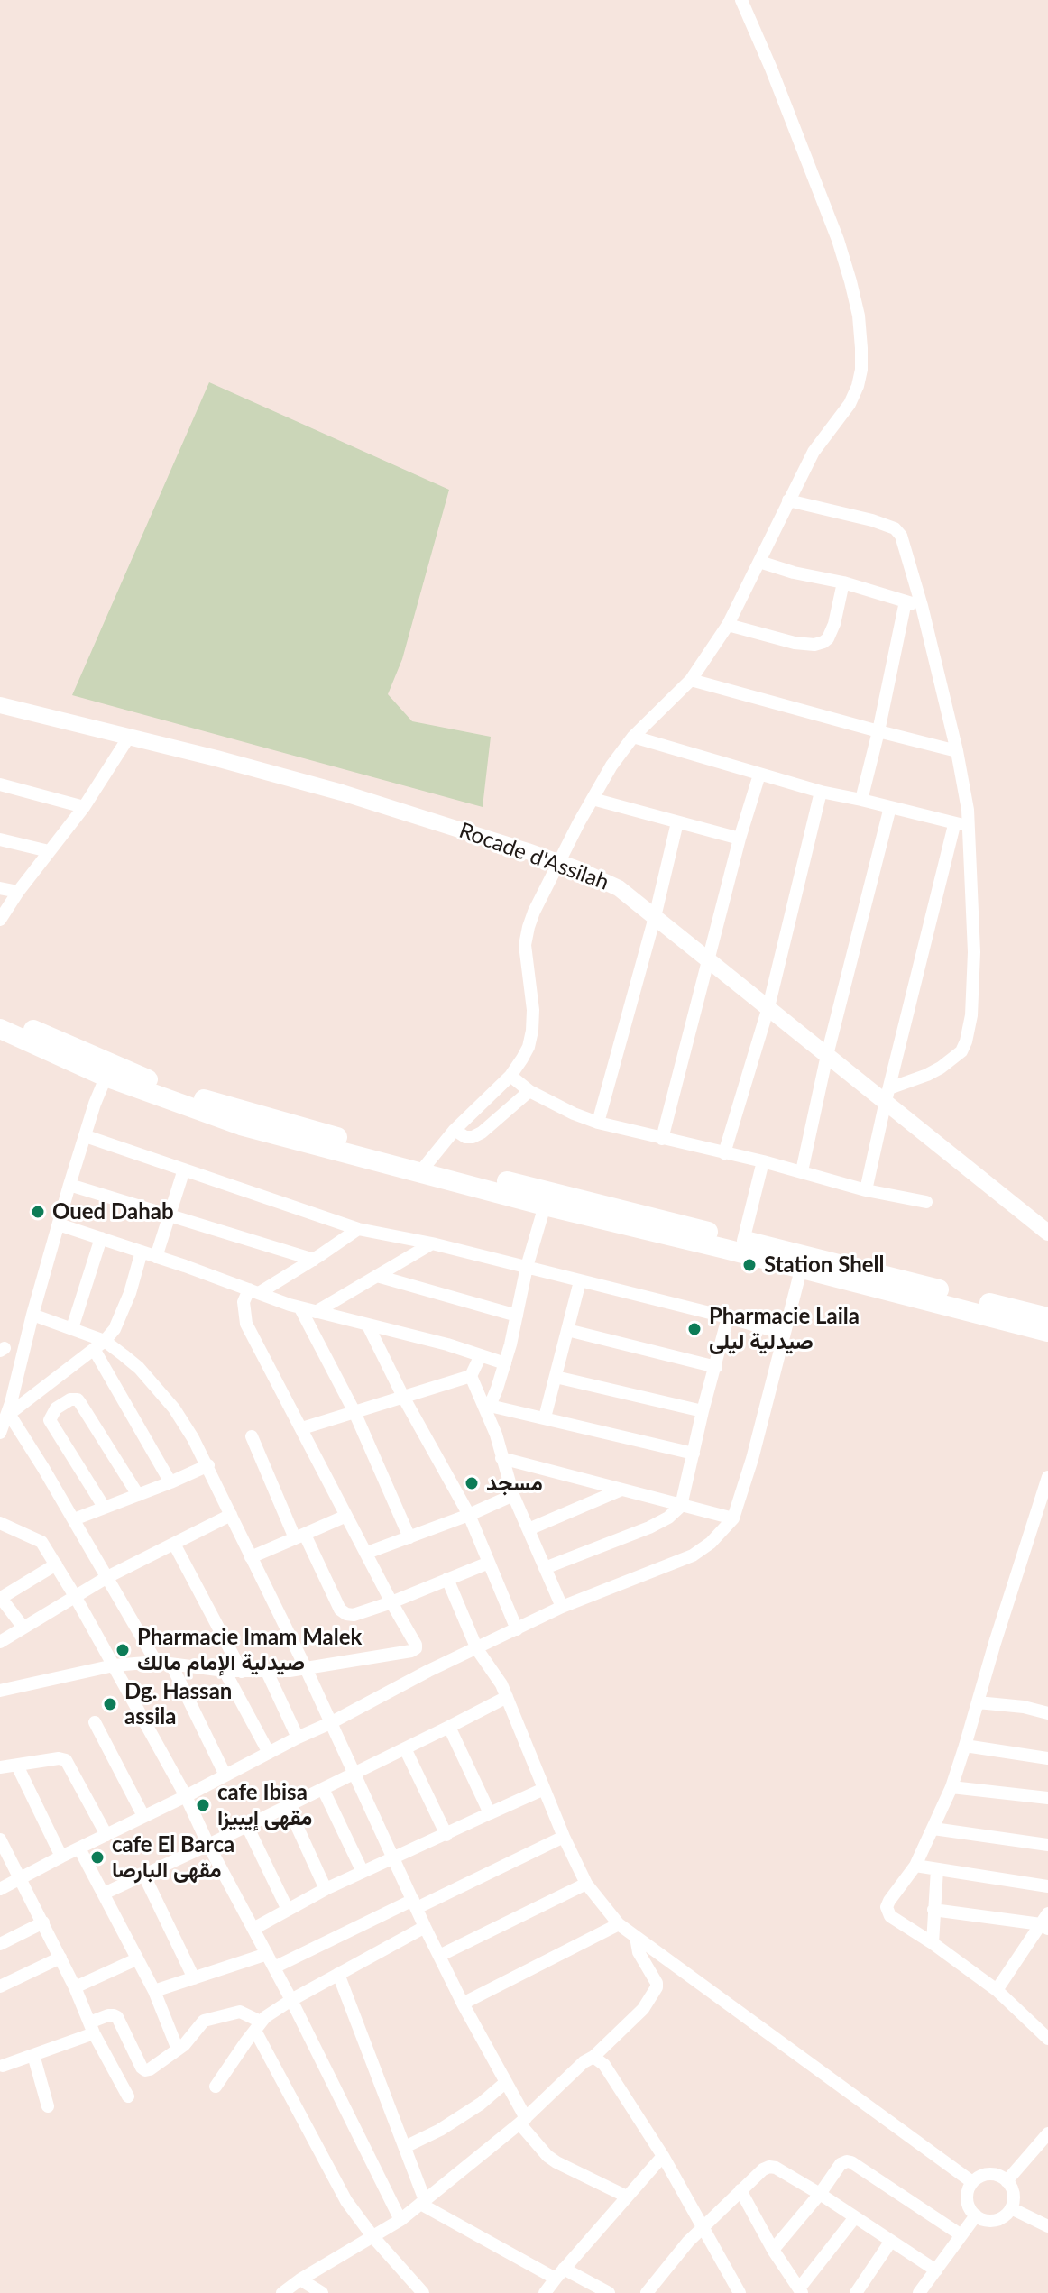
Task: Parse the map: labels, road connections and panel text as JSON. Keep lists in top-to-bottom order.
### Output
{
  "streets": {
    "street": ["Rocade d'Assilah"]
  },
  "places": [
    "Oued Dahab",
    "Station Shell",
    "Pharmacie Laila صيدلية ليلى",
    "مسجد",
    "Pharmacie Imam Malek صيدلية الإمام مالك",
    "Dg. Hassan assila",
    "cafe Ibisa مقهى إيبيزا",
    "cafe El Barca مقهى البارصا"
  ]
}
